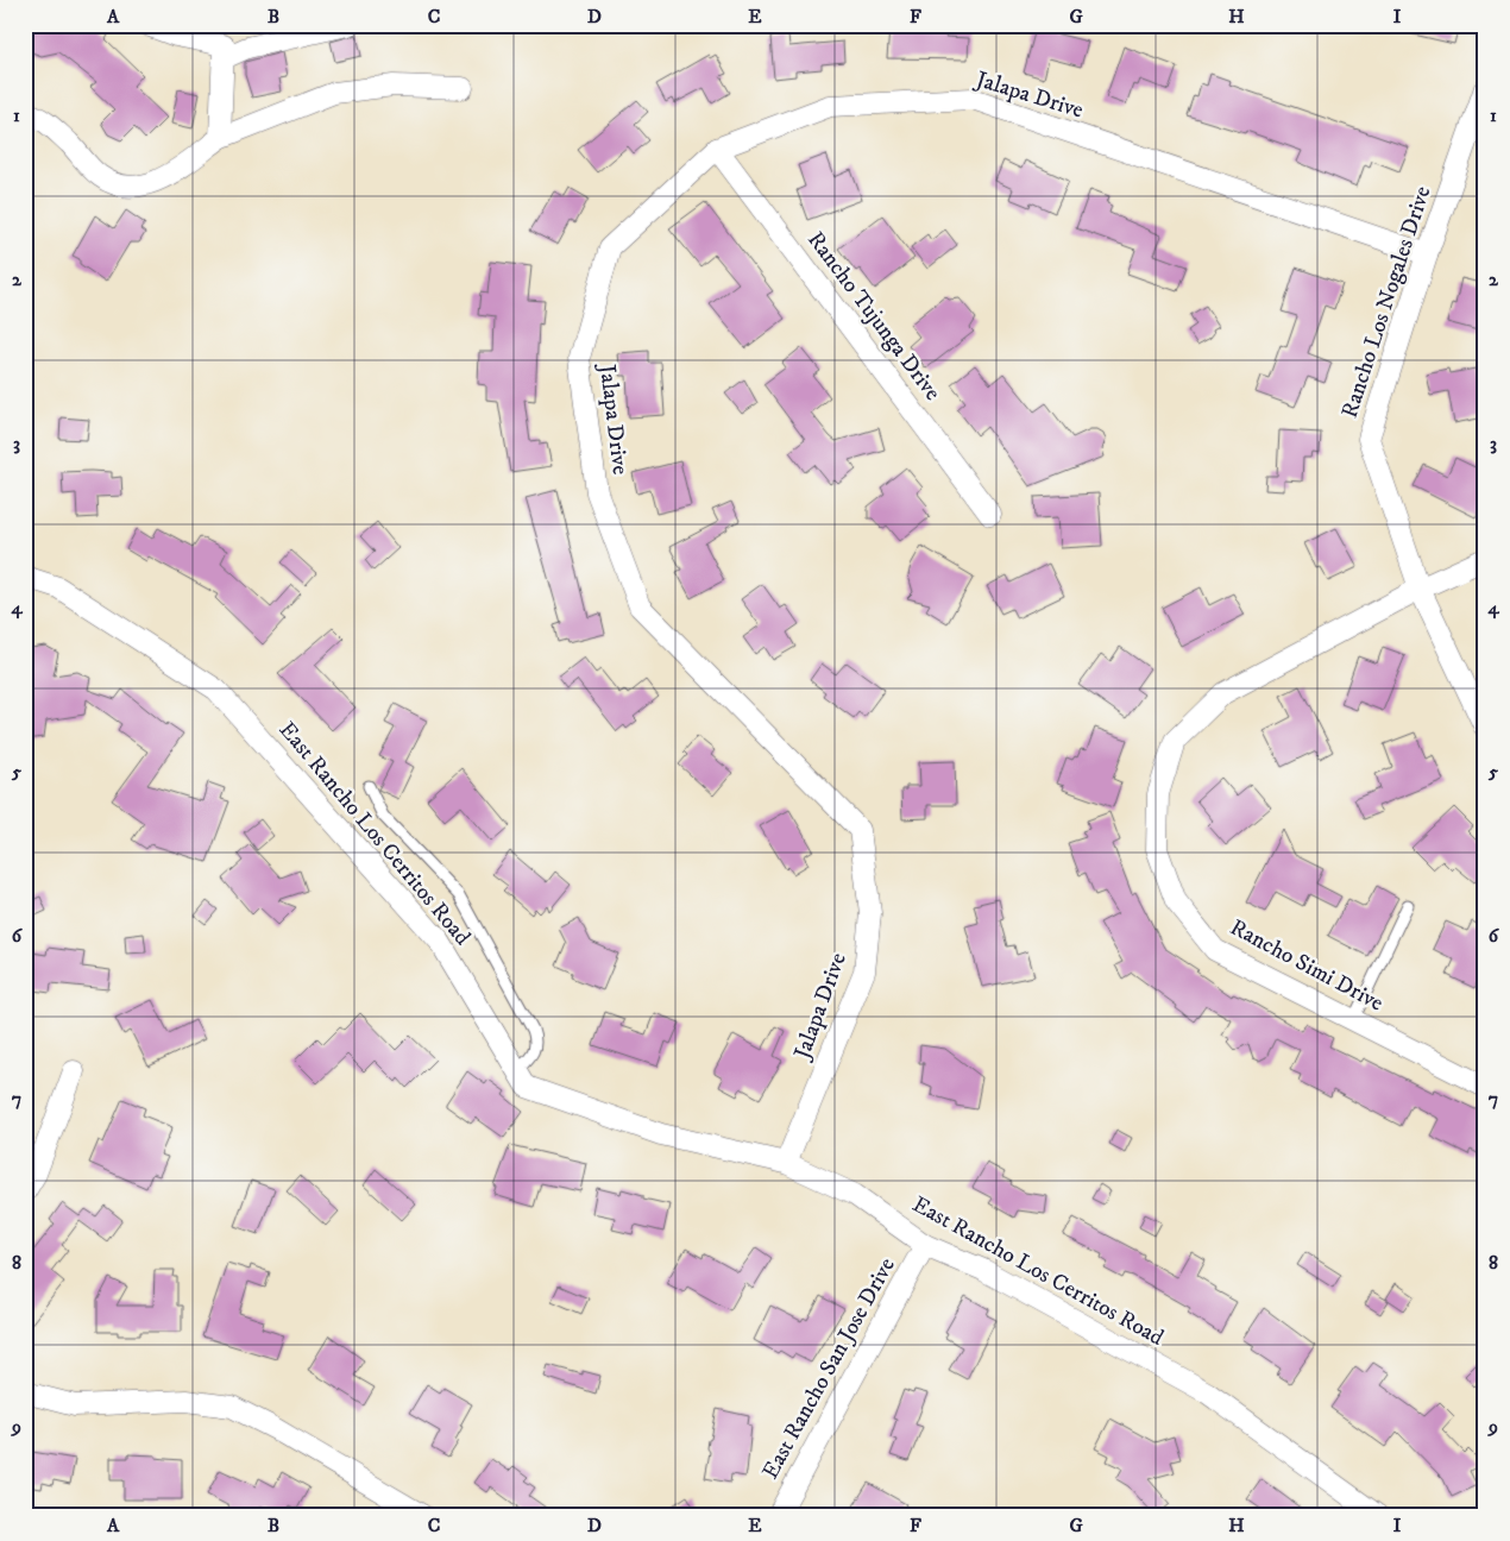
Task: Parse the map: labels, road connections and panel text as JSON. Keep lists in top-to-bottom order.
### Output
{
  "streets": {
    "street": [
      "Jalapa Drive",
      "Rancho Los Nogales Drive",
      "Rancho Tujunga Drive",
      "East Rancho Los Cerritos Road",
      "Rancho Simi Drive",
      "East Rancho San Jose Drive"
    ]
  },
  "crossings": [
    ["Jalapa Drive", "Rancho Los Nogales Drive"],
    ["Jalapa Drive", "Rancho Tujunga Drive"],
    ["Jalapa Drive", "East Rancho Los Cerritos Road"],
    ["Rancho Los Nogales Drive", "Rancho Simi Drive"],
    ["East Rancho Los Cerritos Road", "East Rancho San Jose Drive"]
  ],
  "grid": {
    "columns": [
      "A",
      "B",
      "C",
      "D",
      "E",
      "F",
      "G",
      "H",
      "I"
    ],
    "rows": [
      "1",
      "2",
      "3",
      "4",
      "5",
      "6",
      "7",
      "8",
      "9"
    ]
  }
}
